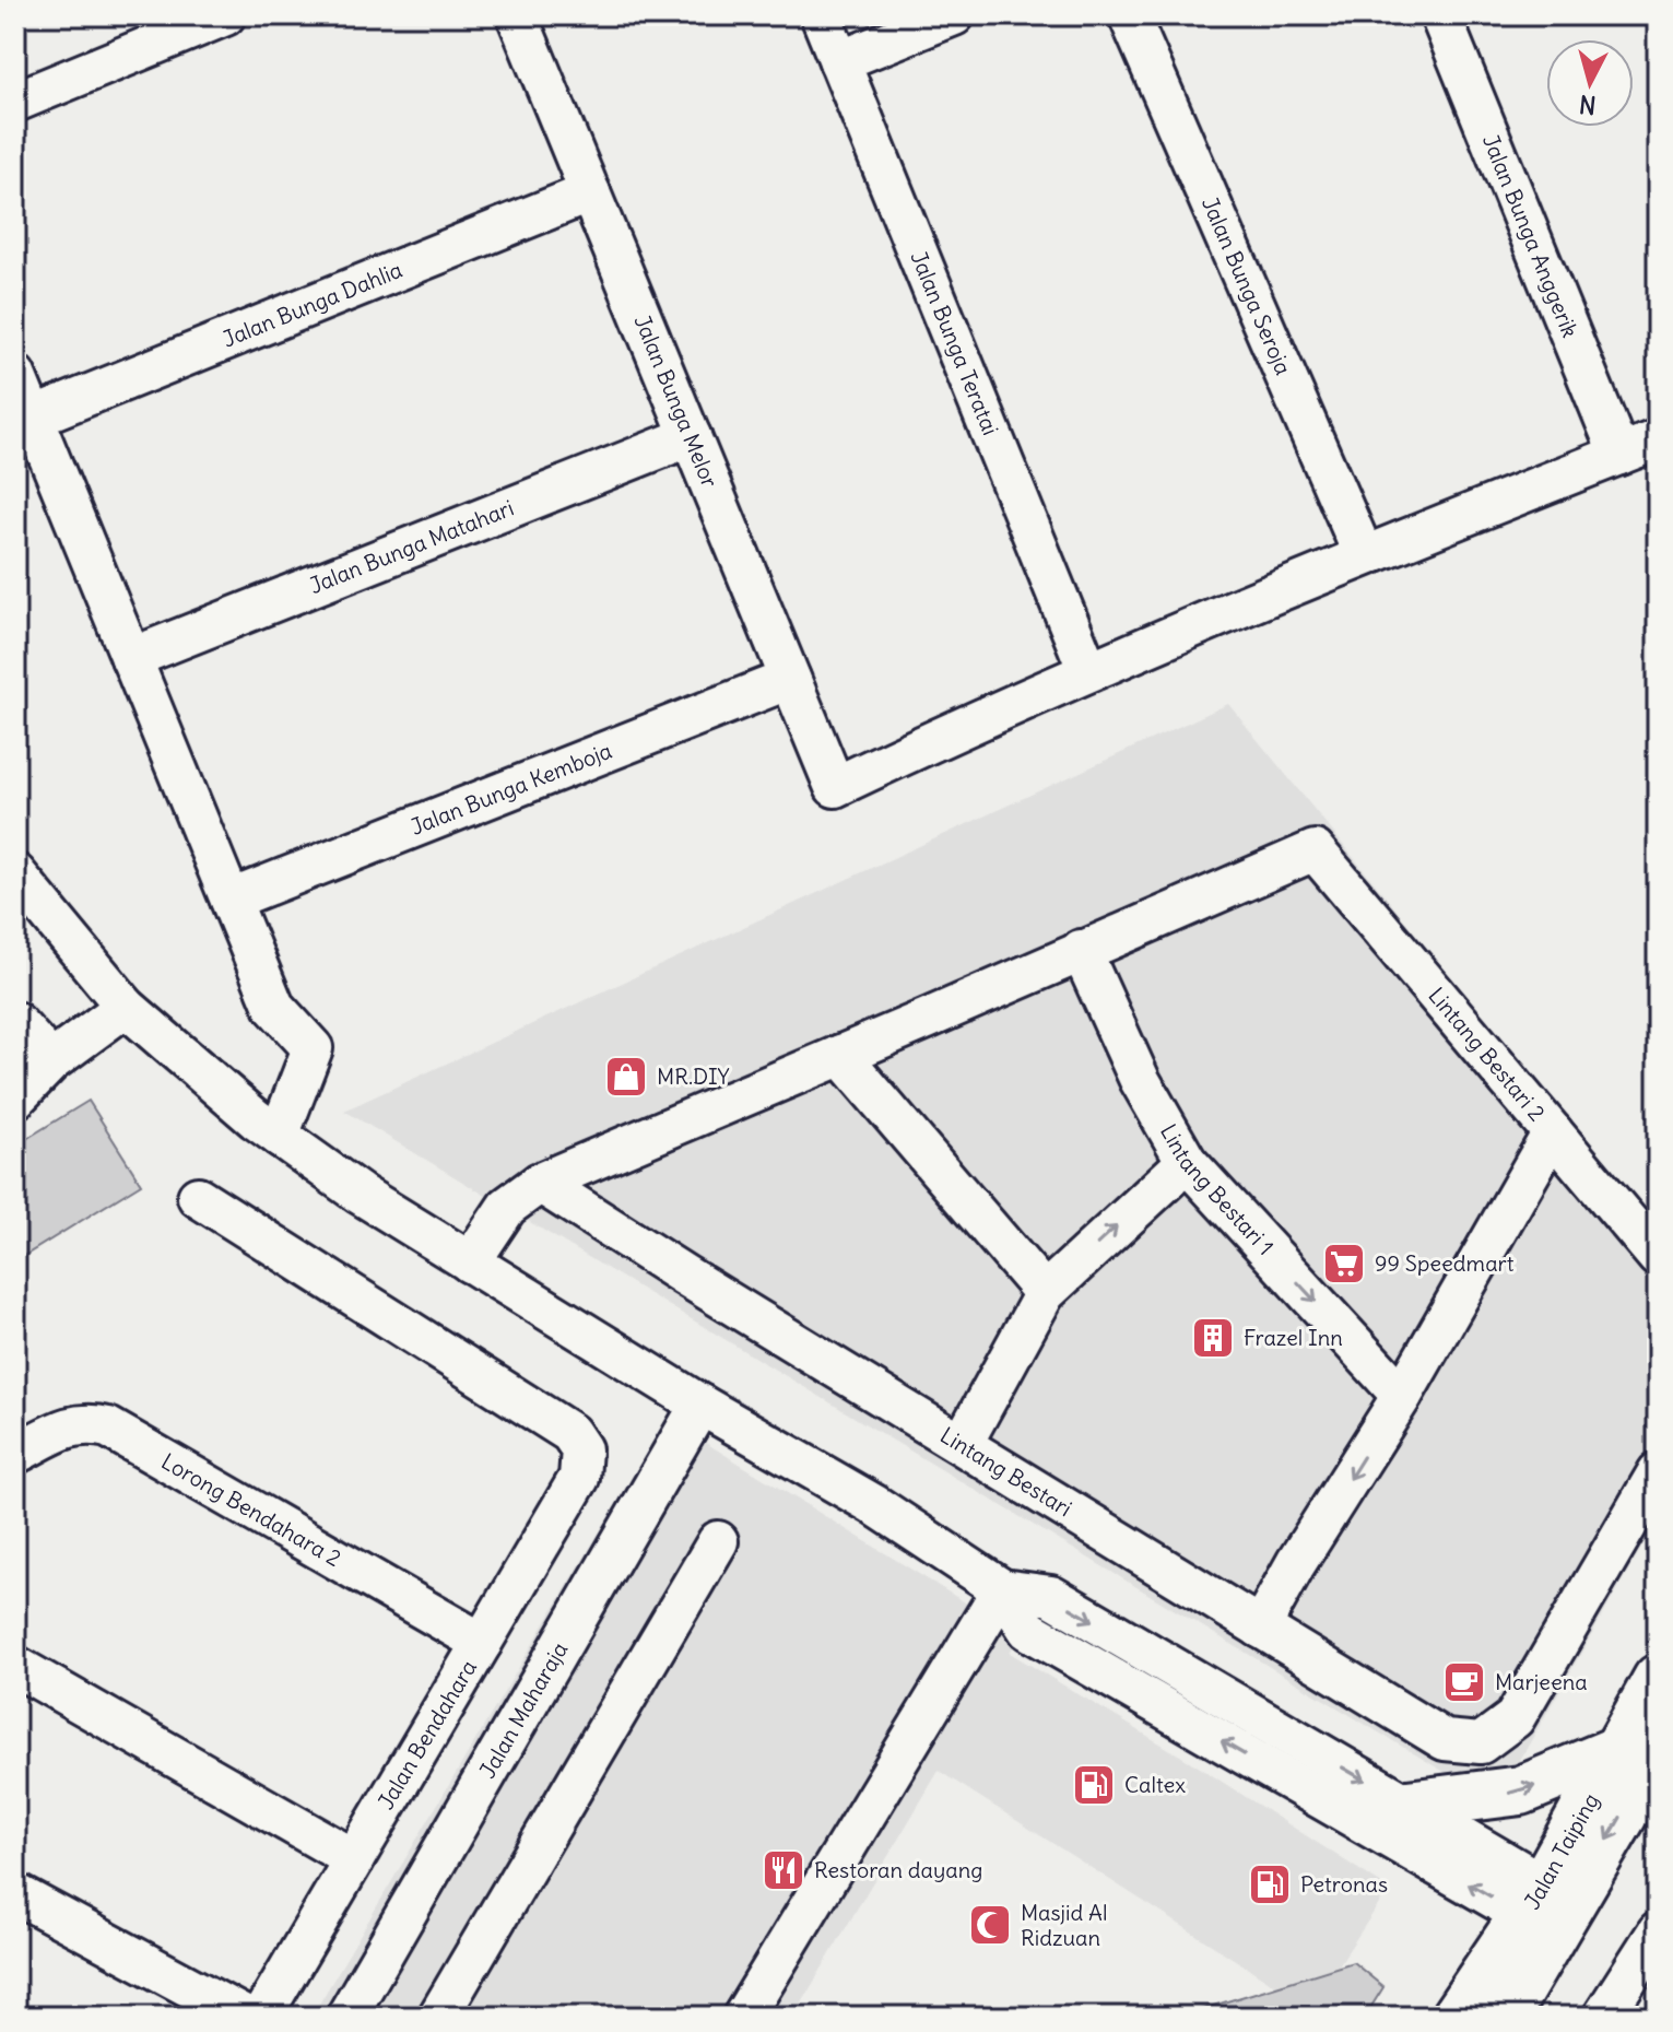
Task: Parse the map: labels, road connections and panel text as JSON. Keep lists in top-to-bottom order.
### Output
{
  "streets": {
    "main road": ["Jalan Taiping"],
    "street": [
      "Jalan Bunga Anggerik",
      "Jalan Bunga Seroja",
      "Jalan Bunga Dahlia",
      "Jalan Bunga Teratai",
      "Jalan Bunga Melor",
      "Jalan Bunga Matahari",
      "Jalan Bunga Kemboja",
      "Lintang Bestari 2",
      "Lintang Bestari 1",
      "Lintang Bestari",
      "Lorong Bendahara 2",
      "Jalan Maharaja",
      "Jalan Bendahara"
    ]
  },
  "crossings": [
    ["Jalan Bunga Dahlia", "Jalan Bunga Melor"],
    ["Jalan Bunga Teratai", "Jalan Bunga Melor"],
    ["Jalan Bunga Melor", "Jalan Bunga Matahari"],
    ["Jalan Bunga Melor", "Jalan Bunga Kemboja"],
    ["Lintang Bestari 2", "Lintang Bestari 1"],
    ["Lorong Bendahara 2", "Jalan Bendahara"]
  ],
  "one_way": ["Lintang Bestari 1"],
  "places": {
    "shop": ["MR.DIY"],
    "supermarket": ["99 Speedmart"],
    "building": ["Frazel Inn"],
    "cafe": ["Marjeena"],
    "fuel station": ["Caltex", "Petronas"],
    "restaurant": ["Restoran dayang"],
    "mosque": ["Masjid Al Ridzuan"]
  },
  "north": "bottom"
}
